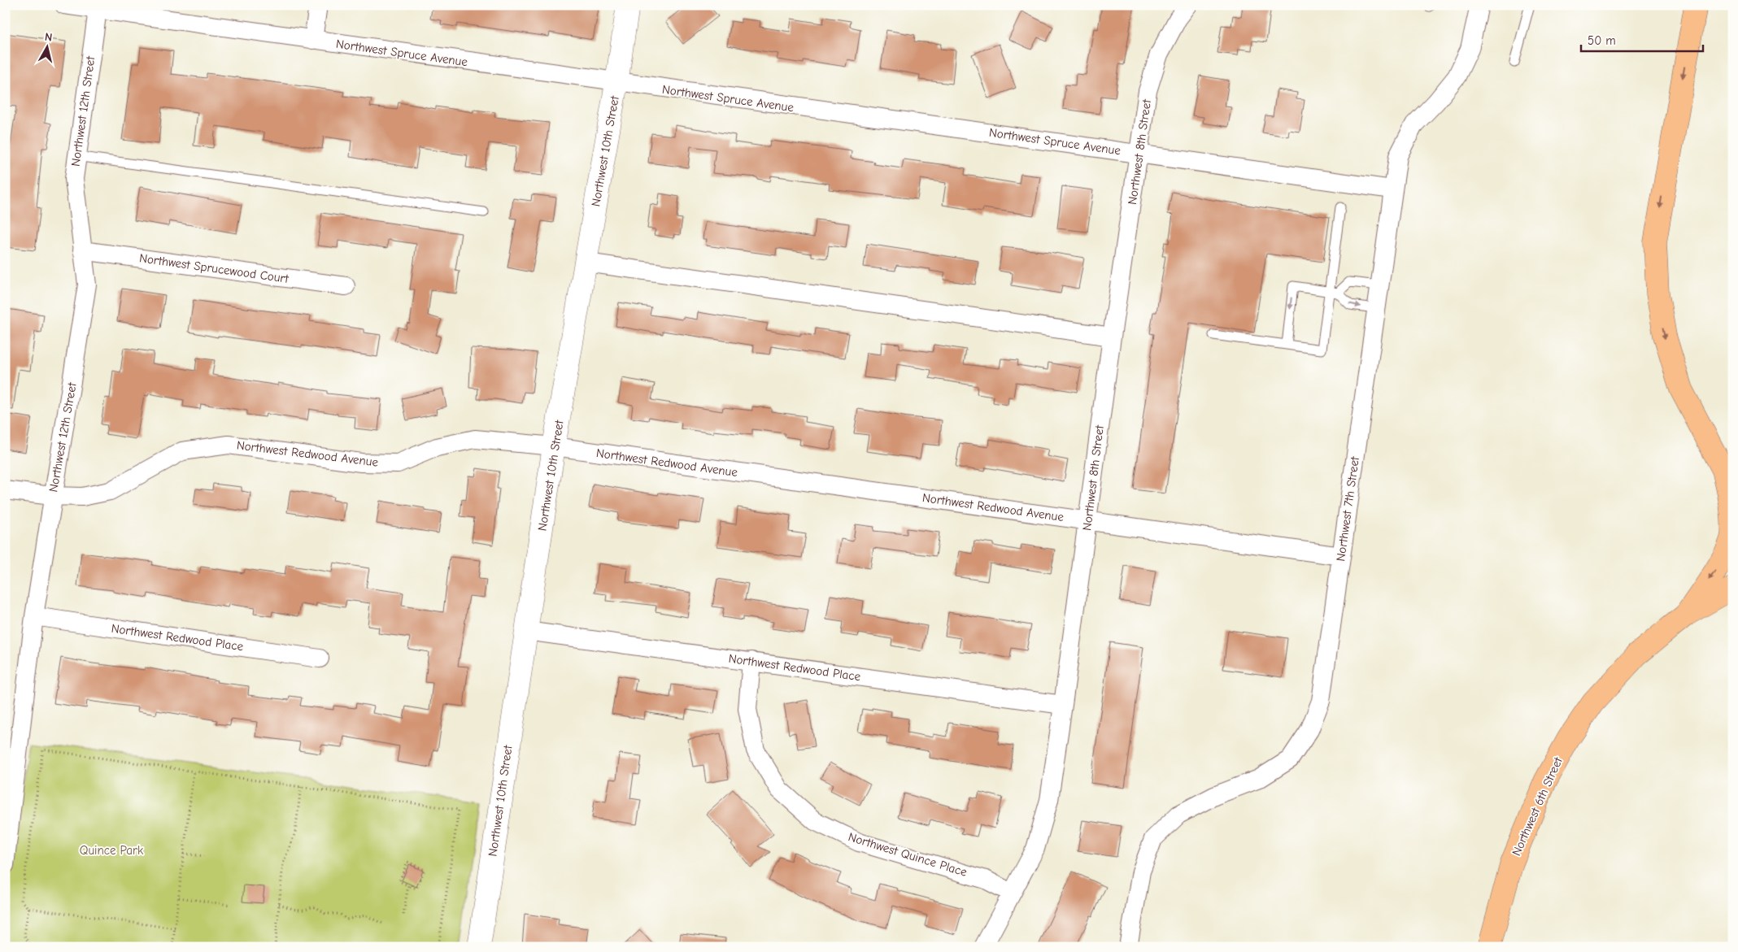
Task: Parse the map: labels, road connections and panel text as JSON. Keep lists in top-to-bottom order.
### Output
{
  "streets": {
    "main road": ["Northwest 6th Street"],
    "street": [
      "Northwest Spruce Avenue",
      "Northwest 12th Street",
      "Northwest 10th Street",
      "Northwest 8th Street",
      "Northwest Sprucewood Court",
      "Northwest Redwood Avenue",
      "Northwest 7th Street",
      "Northwest Redwood Place",
      "Northwest Quince Place"
    ]
  },
  "crossings": [
    ["Northwest Spruce Avenue", "Northwest 12th Street"],
    ["Northwest Spruce Avenue", "Northwest 10th Street"],
    ["Northwest Spruce Avenue", "Northwest 8th Street"],
    ["Northwest Spruce Avenue", "Northwest 7th Street"],
    ["Northwest 12th Street", "Northwest Sprucewood Court"],
    ["Northwest 12th Street", "Northwest Redwood Avenue"],
    ["Northwest 12th Street", "Northwest Redwood Place"],
    ["Northwest 10th Street", "Northwest Redwood Avenue"],
    ["Northwest 10th Street", "Northwest Redwood Place"],
    ["Northwest 8th Street", "Northwest Redwood Avenue"],
    ["Northwest 8th Street", "Northwest Redwood Place"],
    ["Northwest 8th Street", "Northwest Quince Place"],
    ["Northwest Redwood Avenue", "Northwest 7th Street"],
    ["Northwest Redwood Place", "Northwest Quince Place"]
  ],
  "parks": ["Quince Park"],
  "scale_bar": "50 m",
  "north": "top"
}
